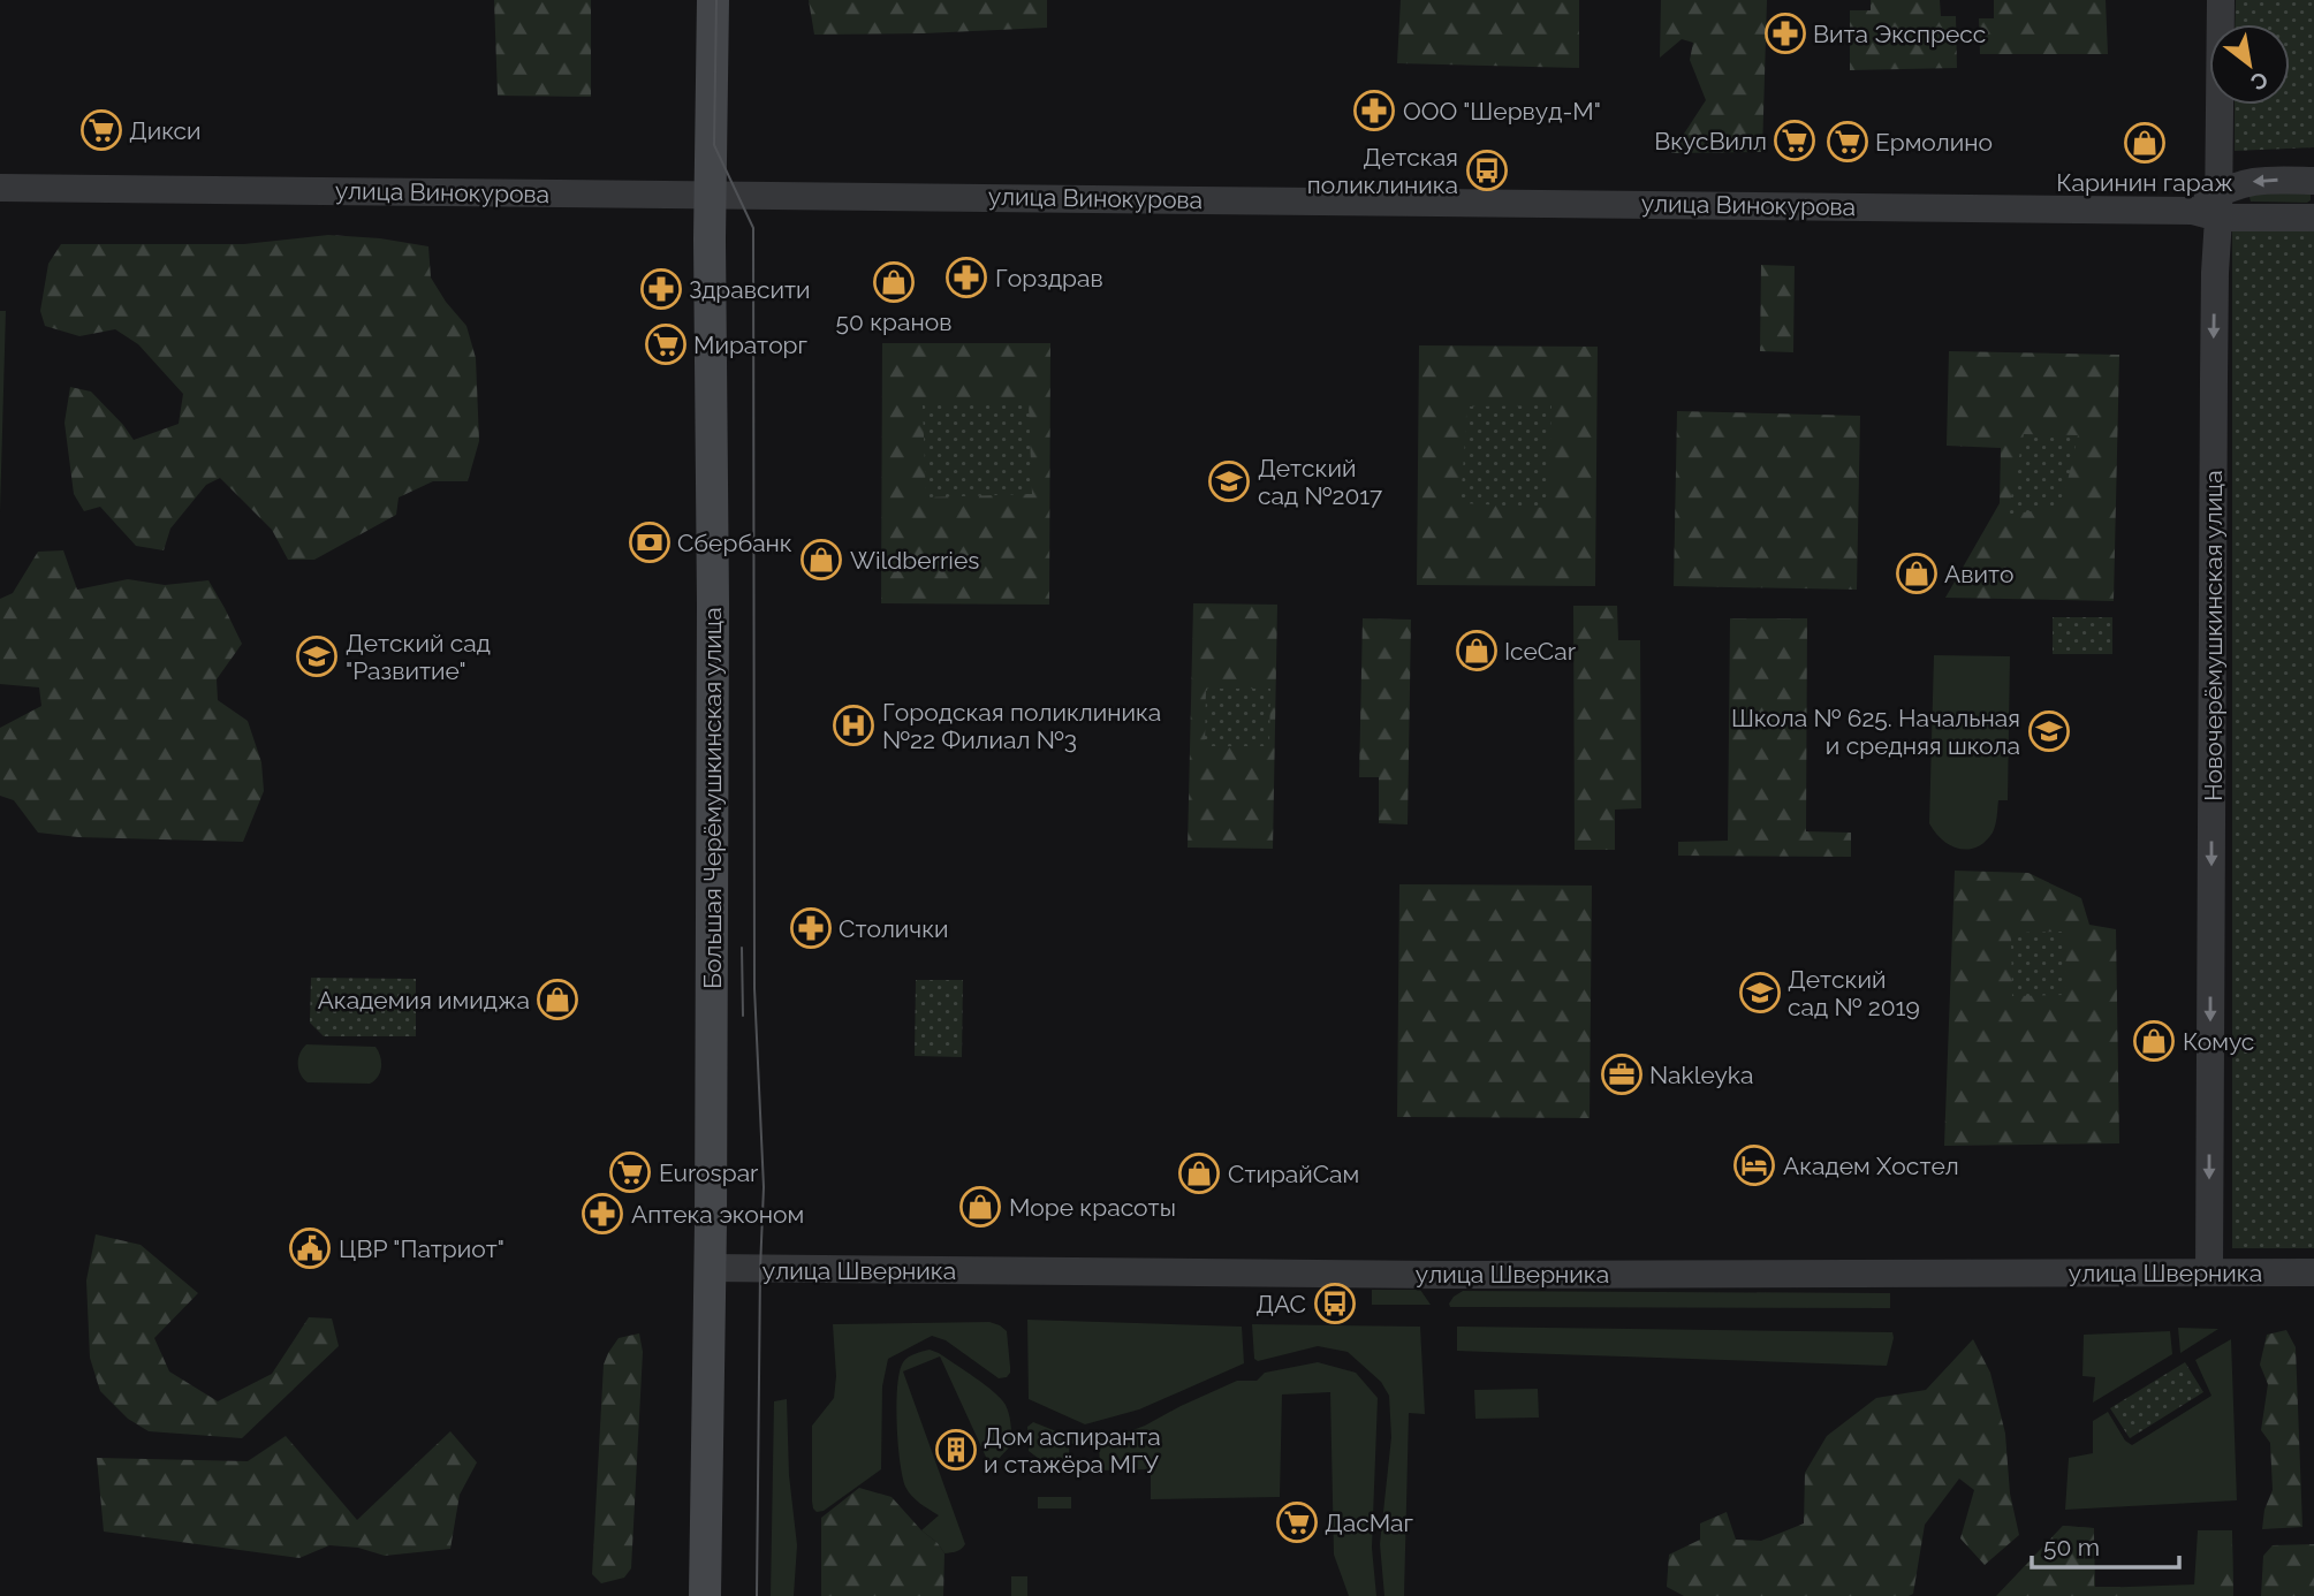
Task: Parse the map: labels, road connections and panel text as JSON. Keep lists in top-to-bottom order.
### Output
{
  "streets": {
    "main road": ["Большая Черёмушкинская улица"],
    "street": ["улица Винокурова", "Новочерёмушкинская улица", "улица Шверника"]
  },
  "crossings": [
    ["улица Винокурова", "Новочерёмушкинская улица"],
    ["улица Винокурова", "Большая Черёмушкинская улица"],
    ["Новочерёмушкинская улица", "улица Шверника"],
    ["Большая Черёмушкинская улица", "улица Шверника"]
  ],
  "one_way": ["Новочерёмушкинская улица"],
  "places": {
    "pharmacy": [
      "Вита Экспресс",
      "ООО \"Шервуд-М\"",
      "Горздрав",
      "Здравсити",
      "Столички",
      "Аптека эконом"
    ],
    "supermarket": [
      "Дикси",
      "ВкусВилл",
      "Ермолино",
      "Мираторг",
      "Eurospar",
      "ДасМаг"
    ],
    "shop": [
      "Каринин гараж",
      "50 кранов",
      "Wildberries",
      "Авито",
      "IceCar",
      "Академия имиджа",
      "Комус",
      "СтирайСам",
      "Море красоты"
    ],
    "bus stop": ["Детская поликлиника", "ДАС"],
    "school or university": [
      "Детский сад №2017",
      "Детский сад \"Развитие\"",
      "Школа № 625. Начальная и средняя школа",
      "Детский сад № 2019"
    ],
    "bank": ["Сбербанк"],
    "hospital": ["Городская поликлиника №22 Филиал №3"],
    "office": ["Nakleyka"],
    "hotel": ["Академ Хостел"],
    "public building": ["ЦВР \"Патриот\""],
    "building": ["Дом аспиранта и стажёра МГУ"]
  },
  "scale_bar": "50 m",
  "north": "bottom right"
}
